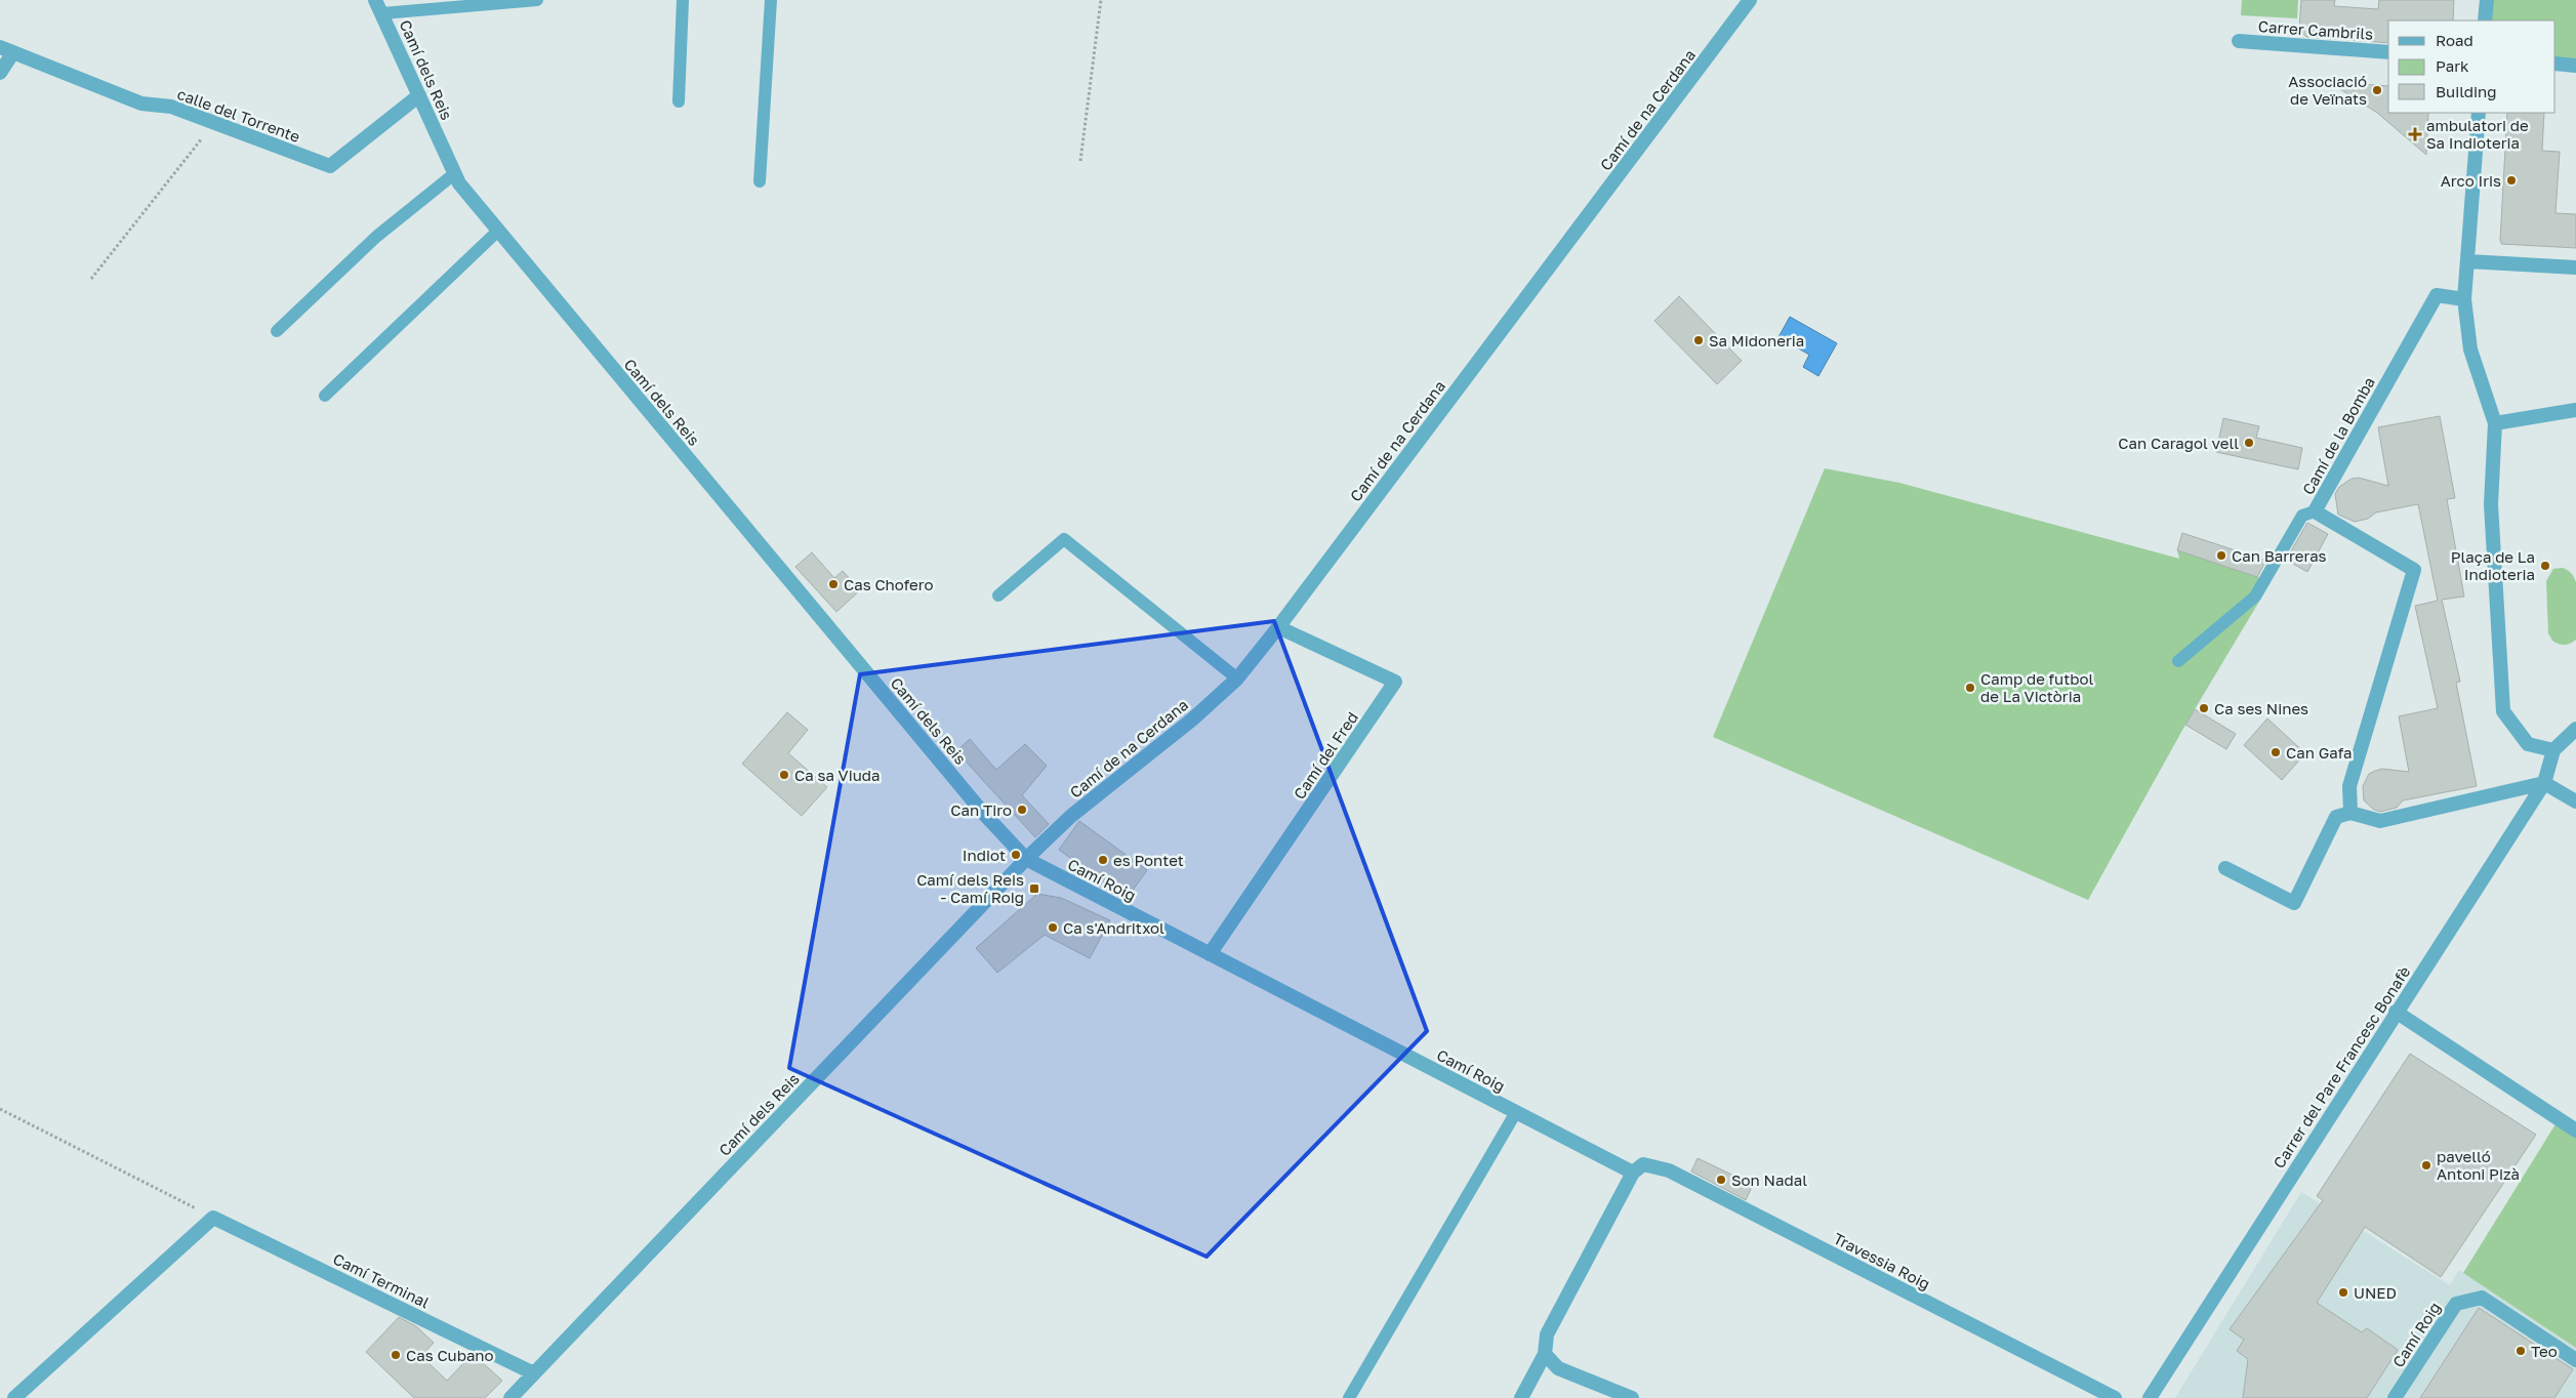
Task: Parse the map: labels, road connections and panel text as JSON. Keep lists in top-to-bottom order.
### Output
{
  "streets": {
    "street": [
      "Carrer Cambrils",
      "Camí dels Reis",
      "Camí de na Cerdana",
      "calle del Torrente",
      "Camí de la Bomba",
      "Camí del Fred",
      "Camí Roig",
      "Carrer del Pare Francesc Bonafè",
      "Travessia Roig",
      "Camí Terminal"
    ]
  },
  "crossings": [
    ["Camí dels Reis", "Camí de na Cerdana"],
    ["Camí dels Reis", "calle del Torrente"],
    ["Camí dels Reis", "Camí Roig"],
    ["Camí dels Reis", "Camí Terminal"],
    ["Camí de na Cerdana", "Camí del Fred"],
    ["Camí de na Cerdana", "Camí Roig"],
    ["Camí del Fred", "Camí Roig"],
    ["Camí Roig", "Travessia Roig"]
  ],
  "places": {
    "other": [
      "Associació de Veïnats",
      "Arco Iris",
      "Sa Midoneria",
      "Can Caragol vell",
      "Can Barreras",
      "Plaça de La Indioteria",
      "Cas Chofero",
      "Camp de futbol de La Victòria",
      "Ca ses Nines",
      "Can Gafa",
      "Ca sa Viuda",
      "Can Tiro",
      "Indiot",
      "es Pontet",
      "Ca s'Andritxol",
      "pavelló Antoni Pizà",
      "Son Nadal",
      "UNED",
      "Teo",
      "Cas Cubano"
    ],
    "health": ["ambulatori de Sa Indioteria"],
    "transit": ["Camí dels Reis - Camí Roig"]
  },
  "legend": ["Road", "Park", "Building"]
}
